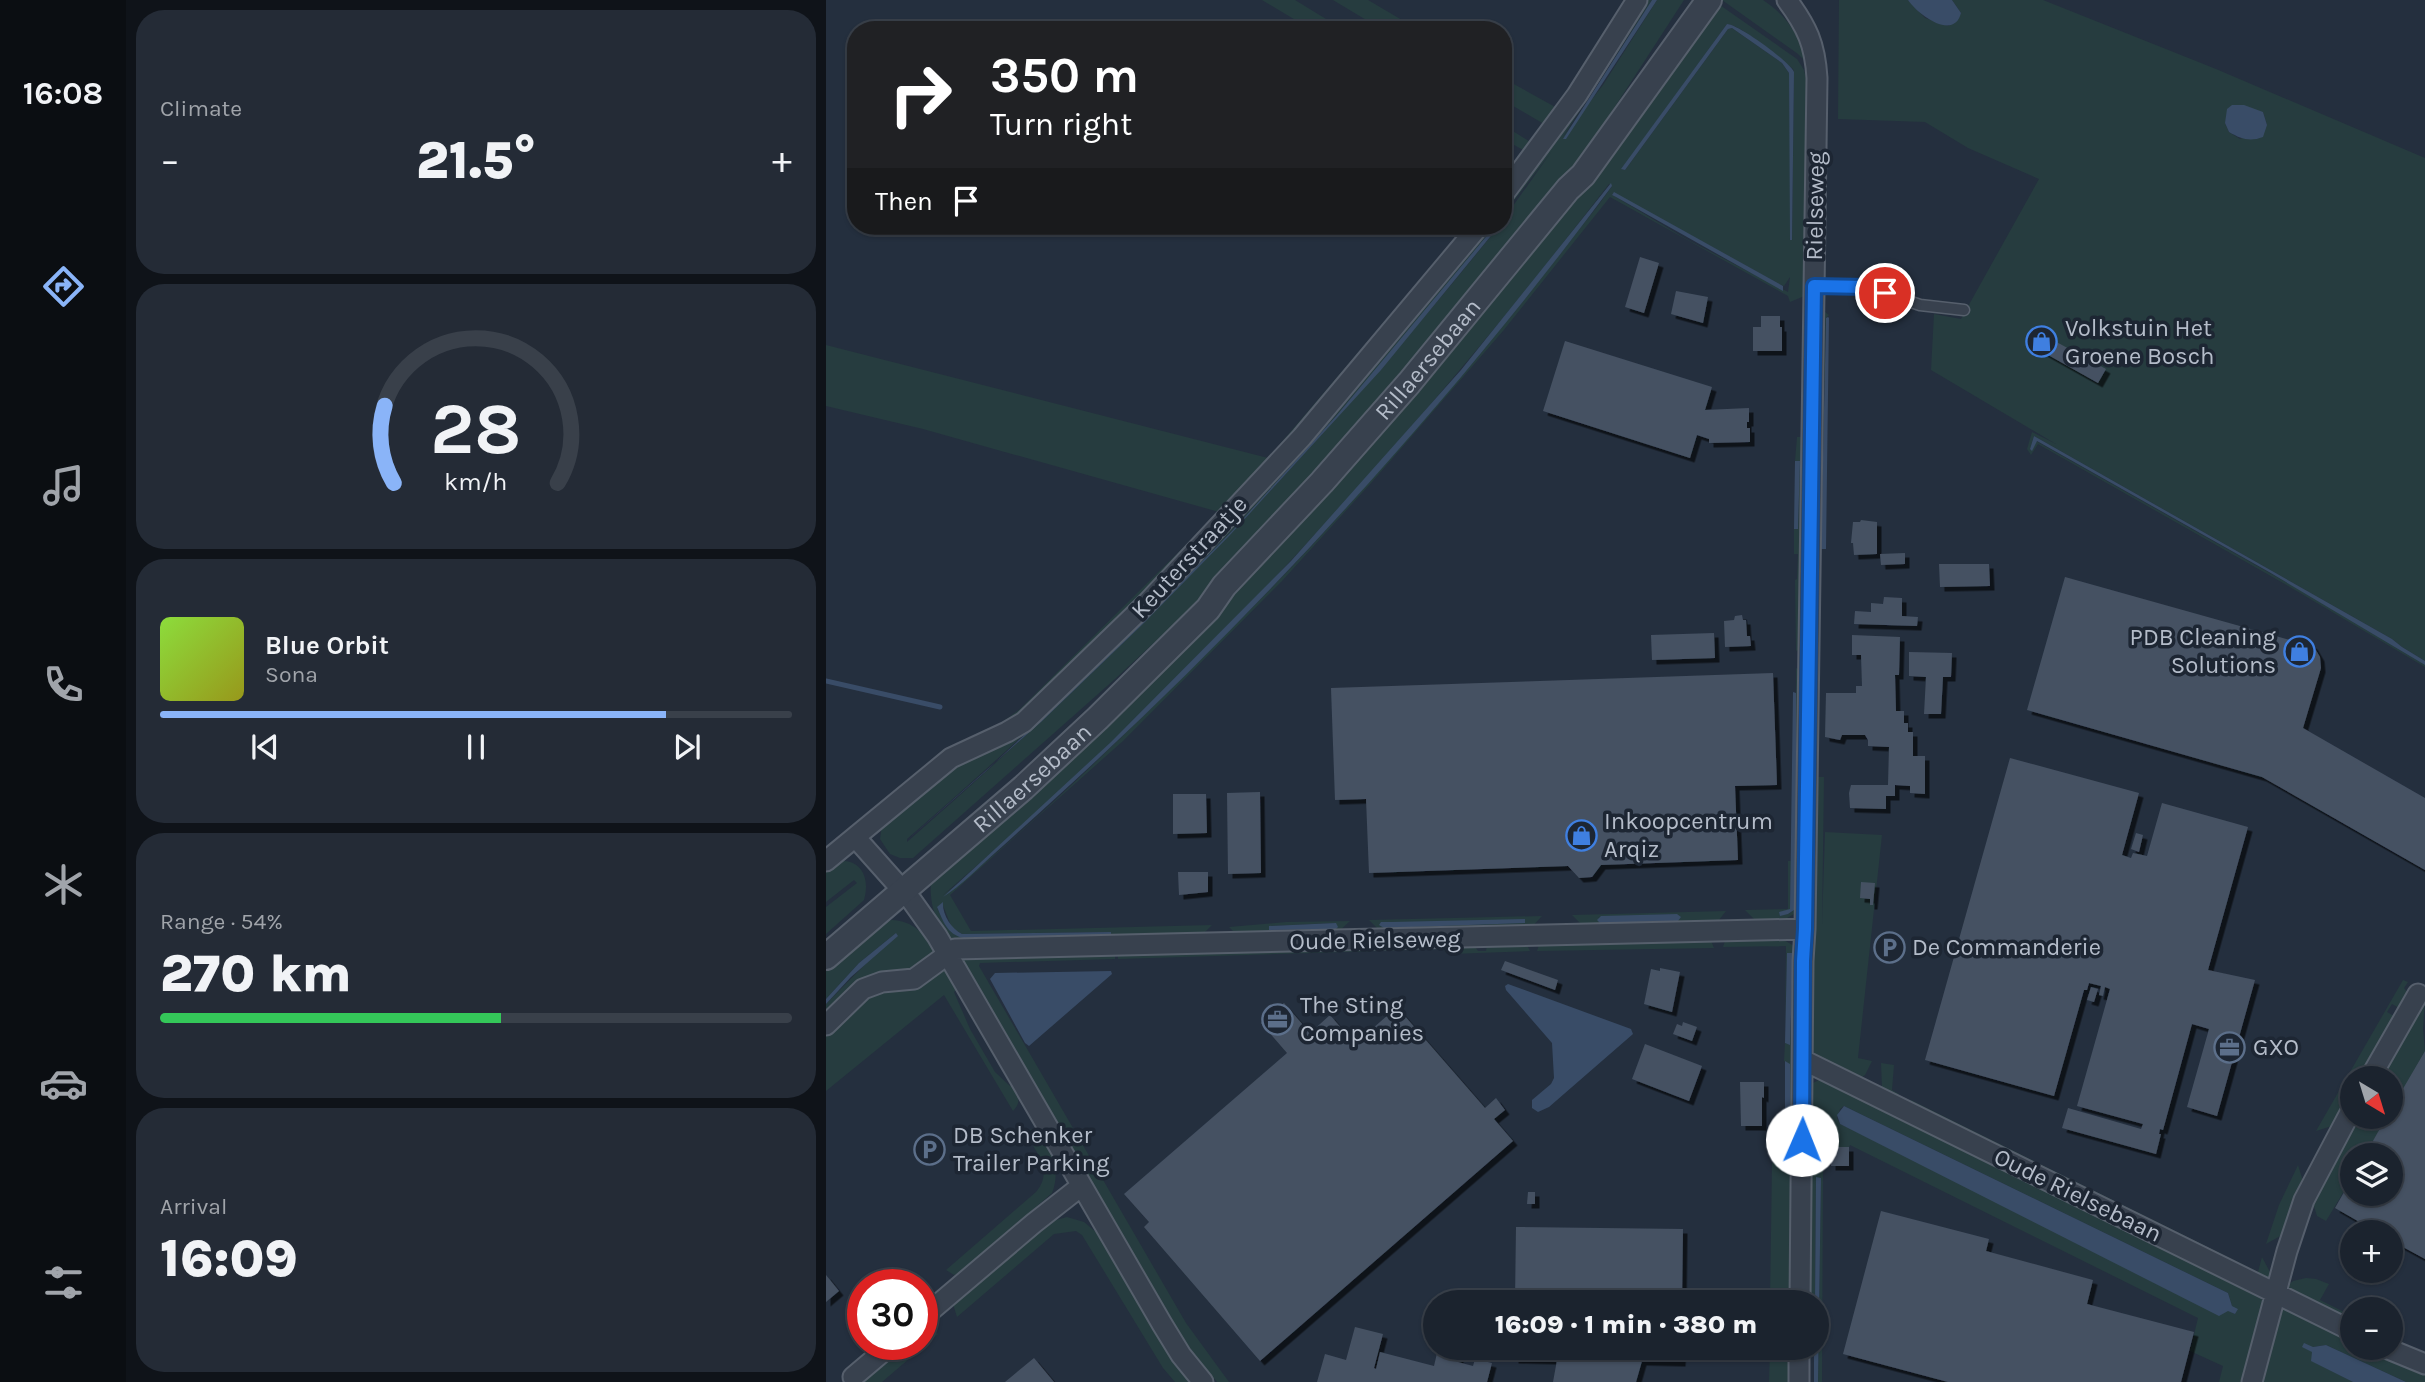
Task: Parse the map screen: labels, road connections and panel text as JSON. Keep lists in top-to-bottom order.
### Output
{
  "streets": {
    "street": [
      "Rielseweg",
      "Rillaersebaan",
      "Keuterstraatje",
      "Oude Rielseweg",
      "Oude Rielsebaan"
    ]
  },
  "crossings": [
    ["Rielseweg", "Oude Rielseweg"],
    ["Rielseweg", "Oude Rielsebaan"]
  ],
  "places": {
    "shop": ["Volkstuin Het Groene Bosch", "PDB Cleaning Solutions", "Inkoopcentrum Arqiz"],
    "parking": ["De Commanderie", "DB Schenker Trailer Parking"],
    "office": ["The Sting Companies", "GXO"]
  },
  "north": "bottom right",
  "page": {
    "tabs": "16:08",
    "tile": [
      "Climate",
      ["Range · 54%", "270 km"],
      ["Arrival", "16:09"]
    ],
    "turn": ["350 m", "Turn right"],
    "heat": ["−", "21.5°", "+"],
    "then": "Then",
    "song": ["Blue Orbit", "Sona"],
    "map_buttons": ["+", "−"],
    "limit": "30",
    "trip": "16:09 · 1 min · 380 m",
    "gauge": ["28", "km/h"]
  }
}
